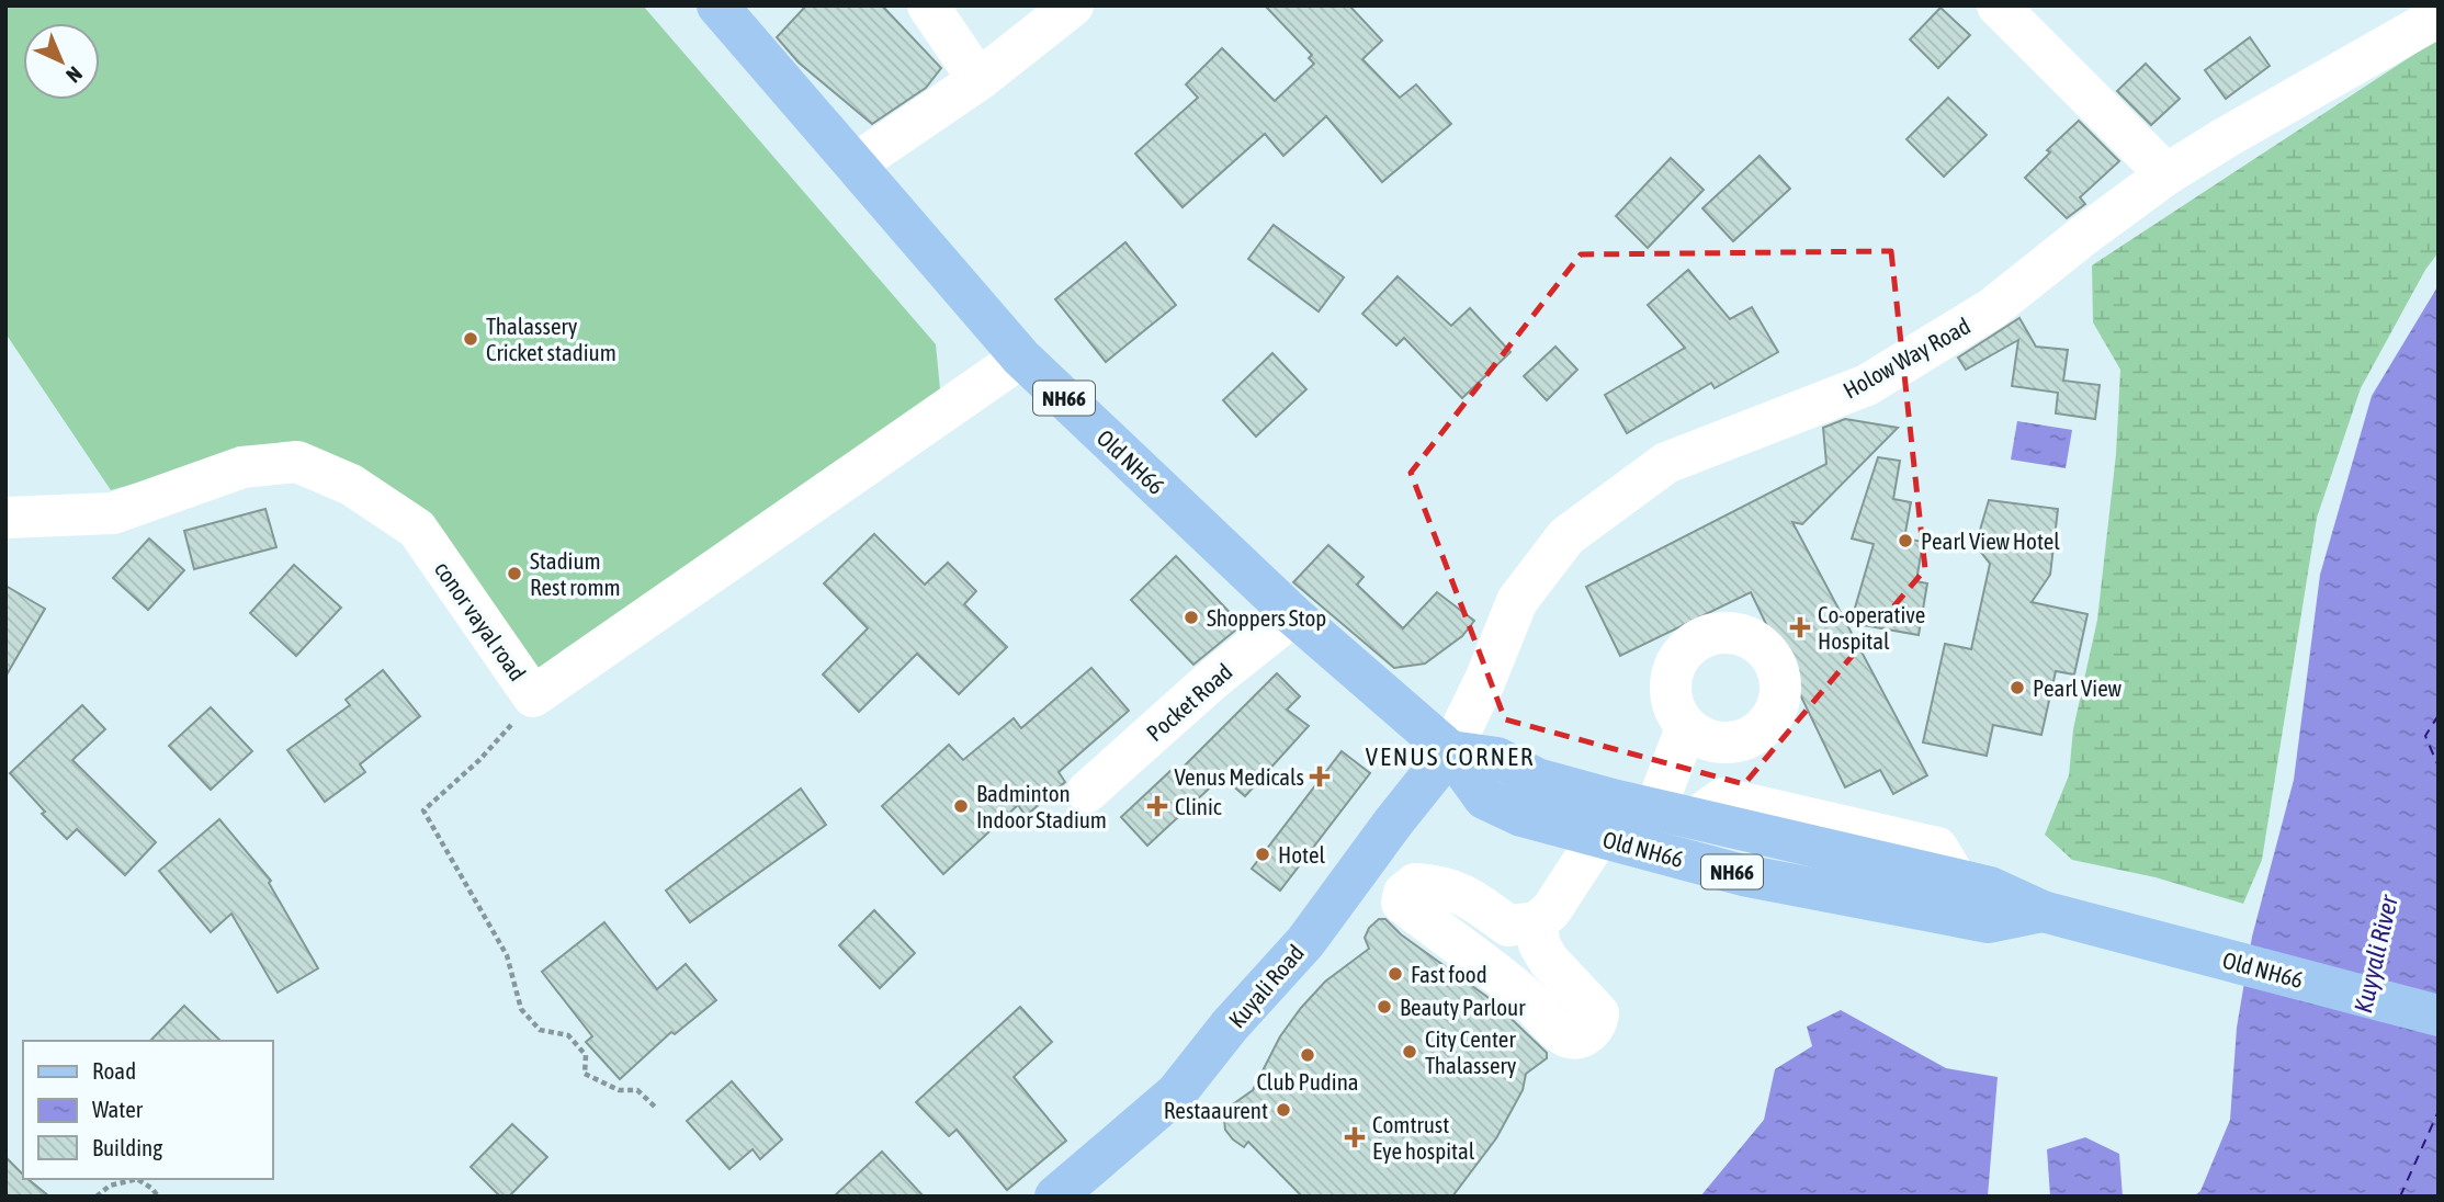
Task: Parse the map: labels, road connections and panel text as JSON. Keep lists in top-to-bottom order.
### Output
{
  "streets": {
    "main road": ["NH66", "Old NH66", "Kuyali Road"],
    "street": ["Holow Way Road", "conor vayal road", "Pocket Road"]
  },
  "crossings": [
    ["Holow Way Road", "Old NH66"],
    ["Holow Way Road", "Kuyali Road"],
    ["Old NH66", "conor vayal road"],
    ["Old NH66", "Pocket Road"],
    ["Old NH66", "Kuyali Road"]
  ],
  "districts": ["VENUS CORNER"],
  "water": ["Kuyyali River"],
  "places": {
    "other": [
      "Thalassery Cricket stadium",
      "Pearl View Hotel",
      "Stadium Rest romm",
      "Shoppers Stop",
      "Pearl View",
      "Badminton Indoor Stadium",
      "Hotel",
      "Fast food",
      "Beauty Parlour",
      "City Center Thalassery",
      "Club Pudina",
      "Restaaurent"
    ],
    "health": [
      "Co-operative Hospital",
      "Venus Medicals",
      "Clinic",
      "Comtrust Eye hospital"
    ]
  },
  "legend": ["Road", "Water", "Building"],
  "north": "bottom right"
}
